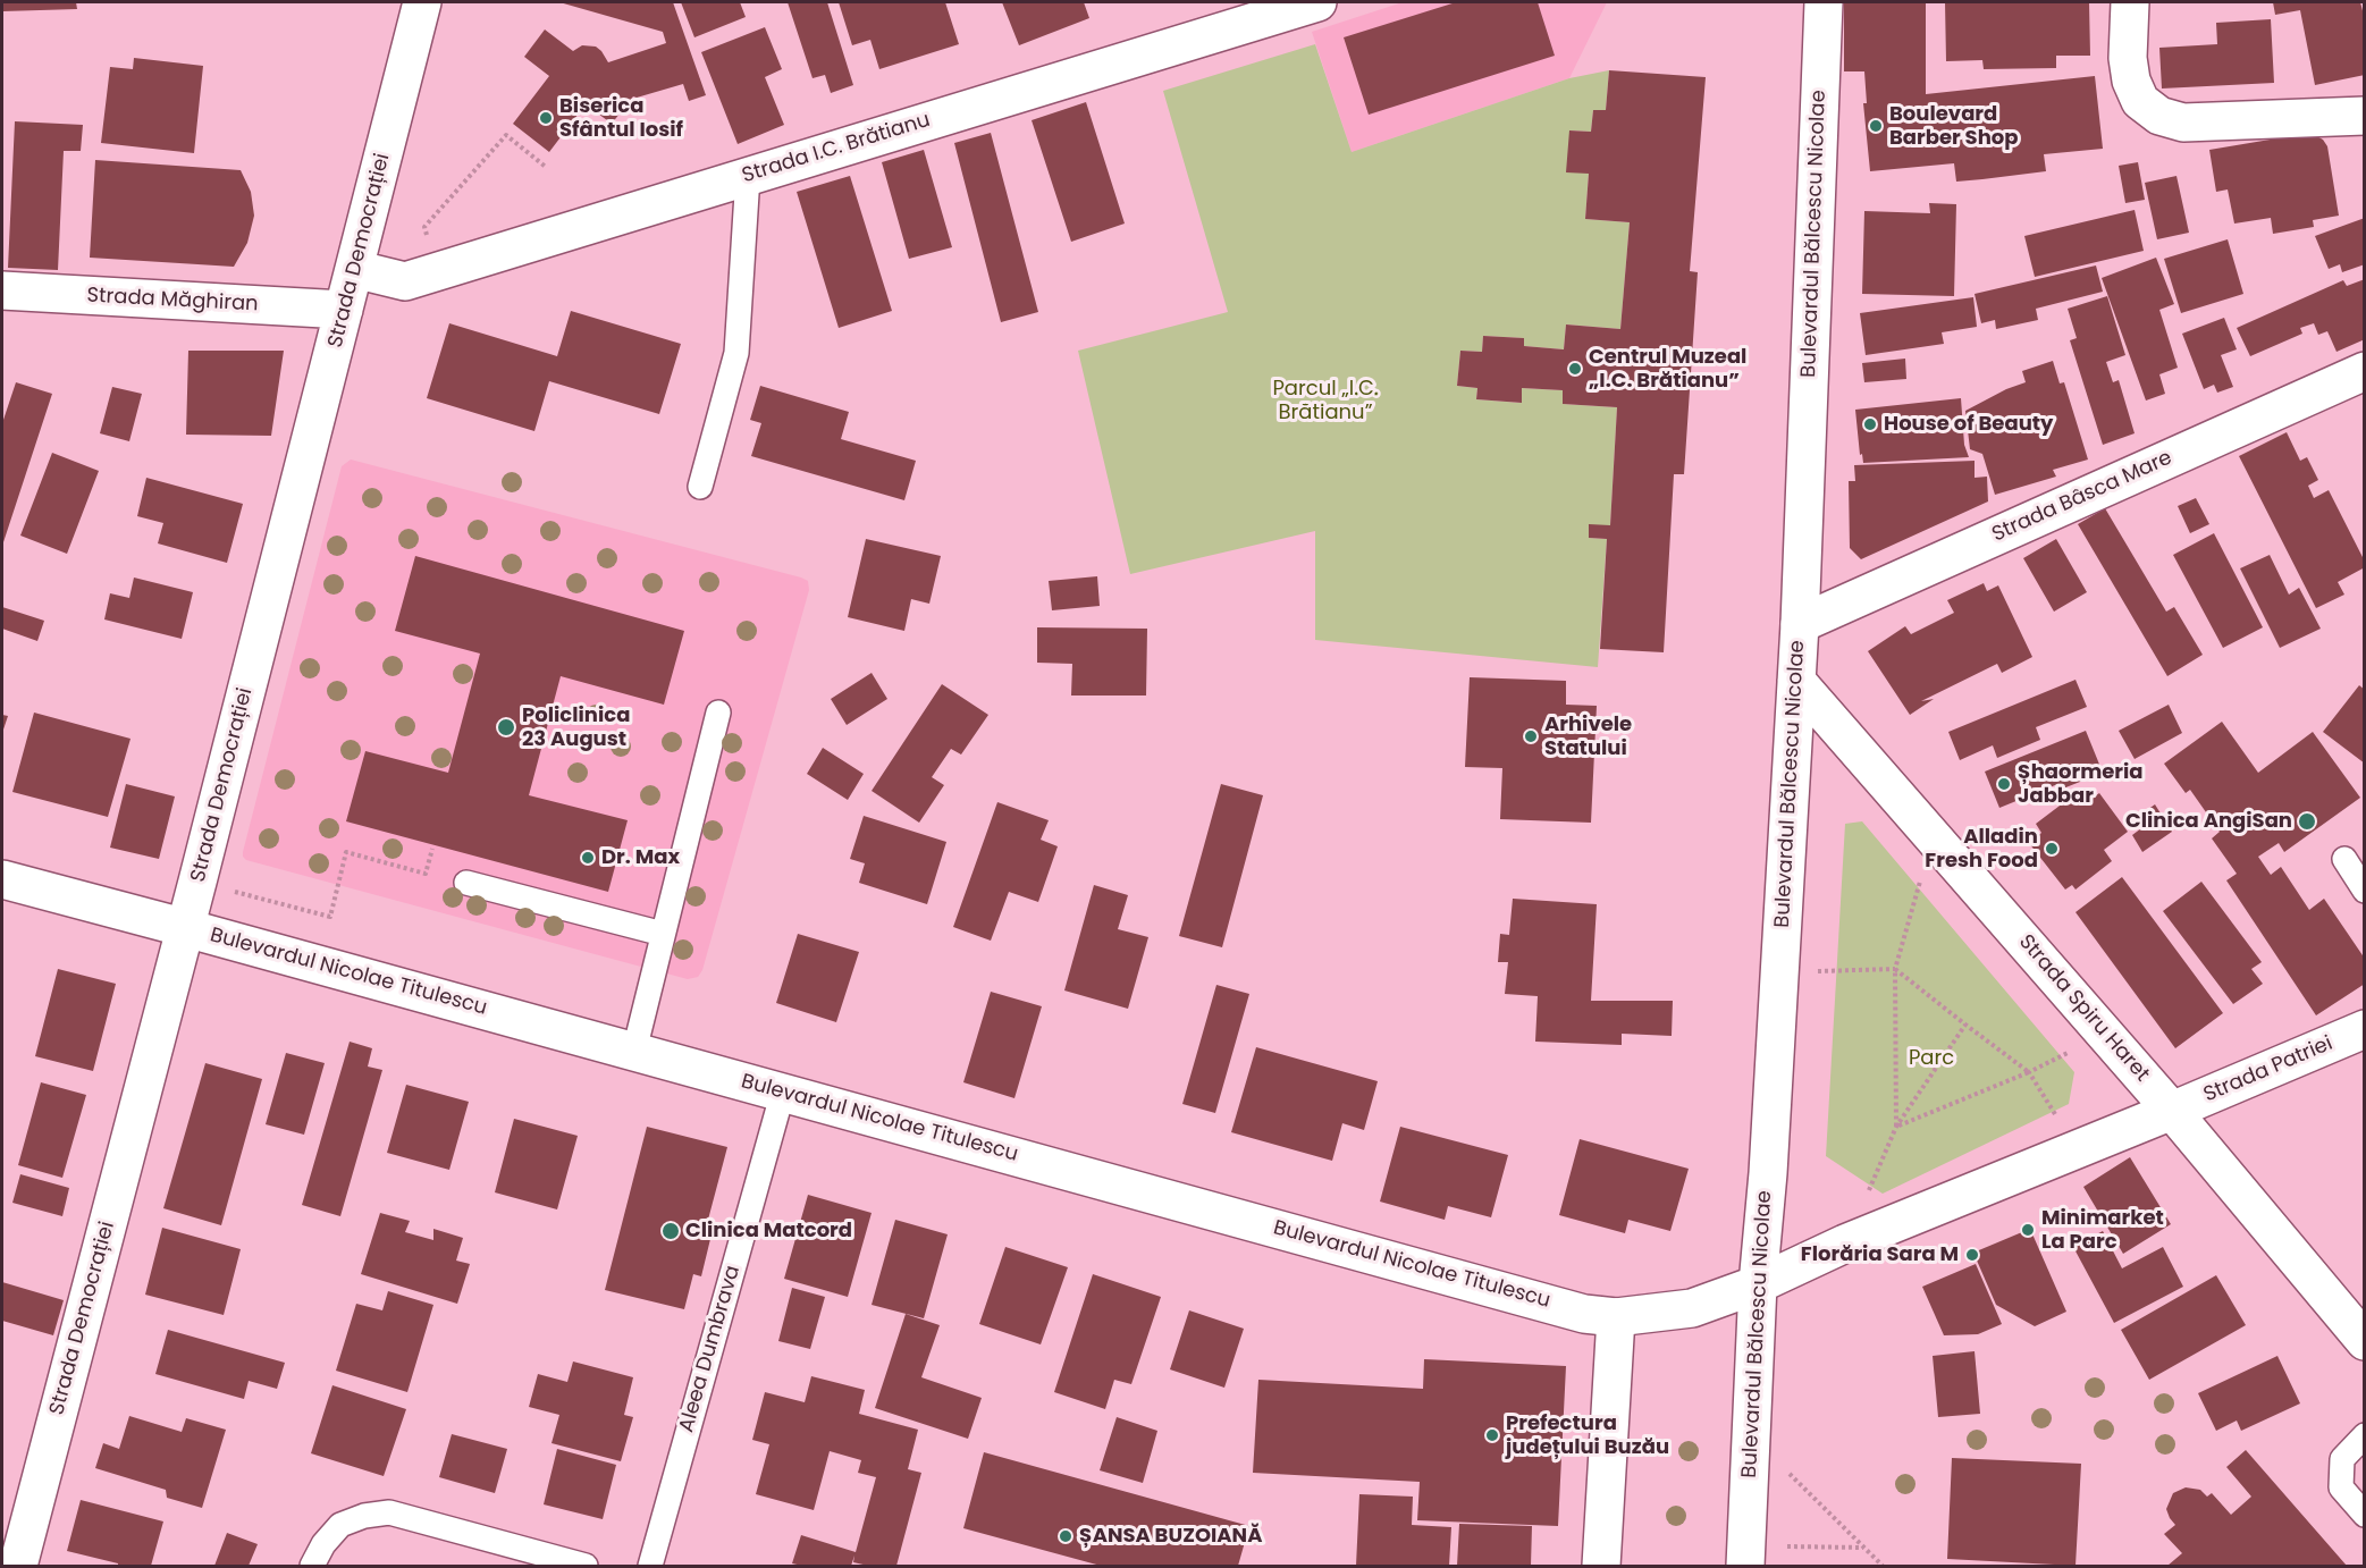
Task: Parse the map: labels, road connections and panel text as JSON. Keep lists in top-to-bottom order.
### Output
{
  "streets": {
    "street": [
      "Strada I.C. Brătianu",
      "Bulevardul Bălcescu Nicolae",
      "Strada Democrației",
      "Strada Măghiran",
      "Strada Bâsca Mare",
      "Bulevardul Nicolae Titulescu",
      "Strada Spiru Haret",
      "Strada Patriei"
    ],
    "lane": ["Aleea Dumbrava"]
  },
  "crossings": [
    ["Strada I.C. Brătianu", "Strada Democrației"],
    ["Bulevardul Bălcescu Nicolae", "Strada Bâsca Mare"],
    ["Bulevardul Bălcescu Nicolae", "Bulevardul Nicolae Titulescu"],
    ["Bulevardul Bălcescu Nicolae", "Strada Spiru Haret"],
    ["Strada Democrației", "Strada Măghiran"],
    ["Strada Democrației", "Bulevardul Nicolae Titulescu"],
    ["Bulevardul Nicolae Titulescu", "Strada Patriei"],
    ["Bulevardul Nicolae Titulescu", "Aleea Dumbrava"],
    ["Strada Spiru Haret", "Strada Patriei"]
  ],
  "parks": ["Parcul „I.C. Brătianu”", "Parc"],
  "places": [
    "Biserica Sfântul Iosif",
    "Boulevard Barber Shop",
    "Centrul Muzeal „I.C. Brătianu”",
    "House of Beauty",
    "Policlinica 23 August",
    "Arhivele Statului",
    "Șhaormeria Jabbar",
    "Clinica AngiSan",
    "Alladin Fresh Food",
    "Dr. Max",
    "Minimarket La Parc",
    "Clinica Matcord",
    "Florăria Sara M",
    "Prefectura județului Buzău",
    "ȘANSA BUZOIANĂ"
  ]
}
